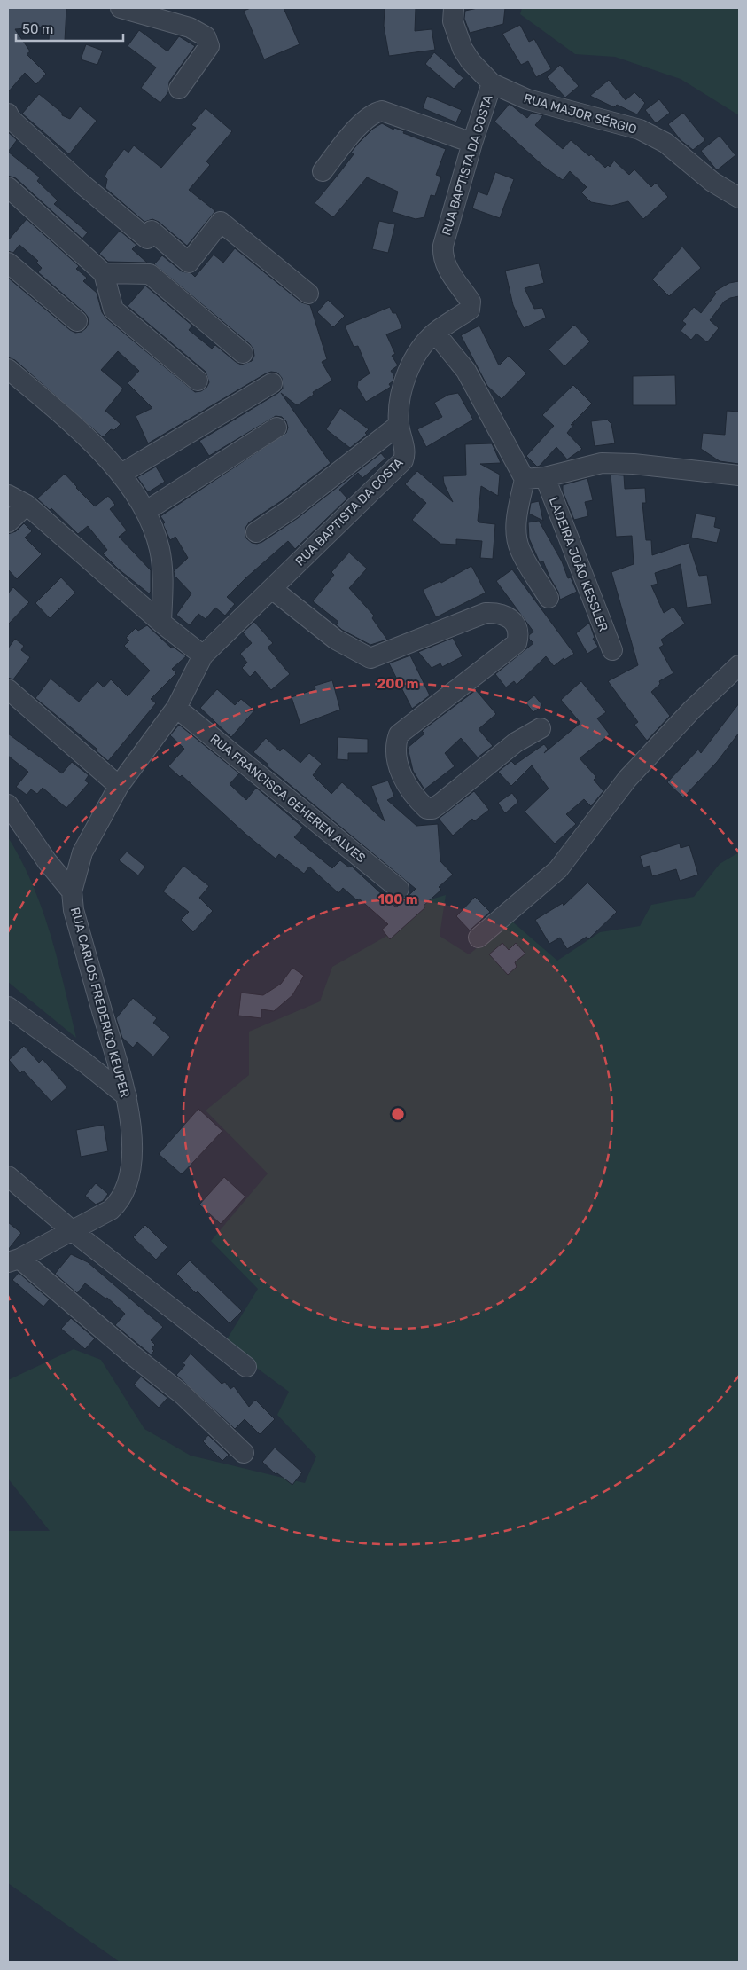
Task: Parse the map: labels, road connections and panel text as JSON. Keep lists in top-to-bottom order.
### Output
{
  "streets": {
    "street": [
      "RUA MAJOR SÉRGIO",
      "RUA BAPTISTA DA COSTA",
      "LADEIRA JOÃO KESSLER",
      "RUA FRANCISCA GEHEREN ALVES",
      "RUA CARLOS FREDERICO KEUPER"
    ]
  },
  "crossings": [
    ["RUA MAJOR SÉRGIO", "RUA BAPTISTA DA COSTA"],
    ["RUA BAPTISTA DA COSTA", "RUA CARLOS FREDERICO KEUPER"],
    ["RUA FRANCISCA GEHEREN ALVES", "RUA CARLOS FREDERICO KEUPER"]
  ],
  "scale_bar": "50 m",
  "rings": ["200 m", "100 m"]
}
